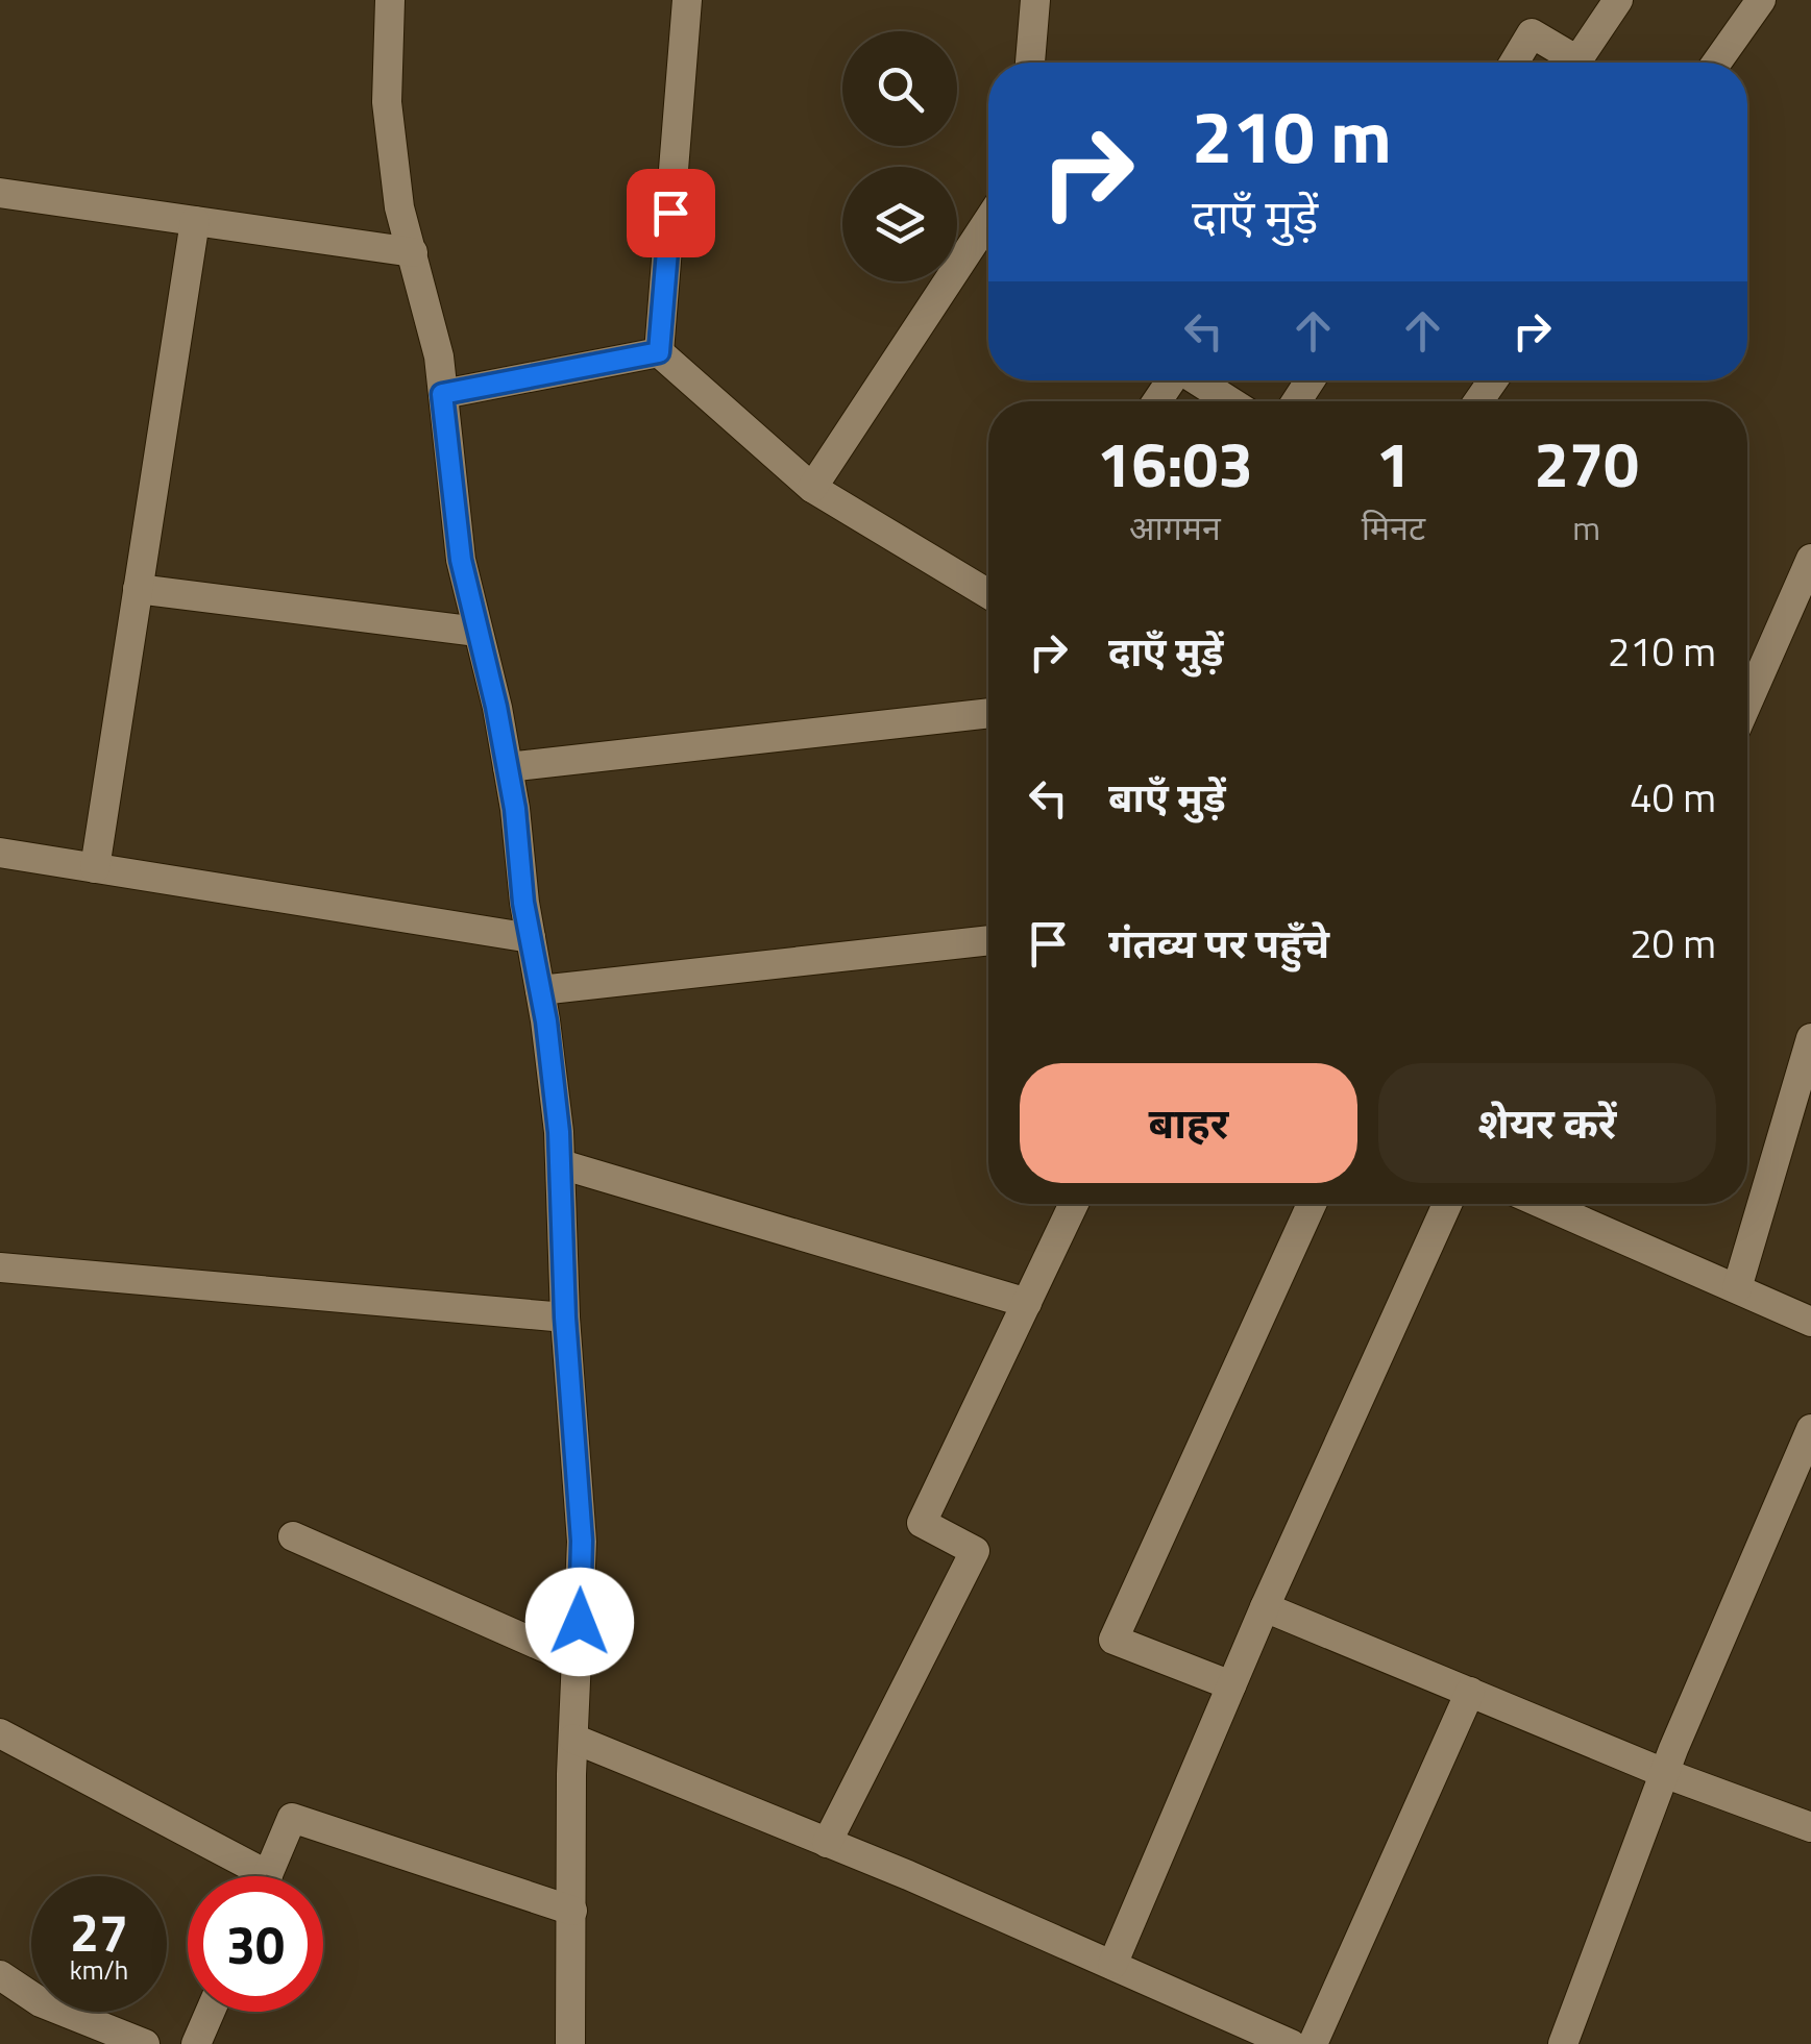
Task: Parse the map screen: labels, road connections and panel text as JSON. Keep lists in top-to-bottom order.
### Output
{
  "page": {
    "turn": ["210 m", "दाएँ मुड़ें"],
    "eta": [
      "16:03",
      "आगमन",
      "1",
      "मिनट",
      "270",
      "m"
    ],
    "list": [
      {
        "name": "दाएँ मुड़ें",
        "value": "210 m"
      },
      {
        "name": "बाएँ मुड़ें",
        "value": "40 m"
      },
      {
        "name": "गंतव्य पर पहुँचे",
        "value": "20 m"
      }
    ],
    "buttons": ["बाहर", "शेयर करें"],
    "speed": "27 km/h",
    "limit": "30"
  }
}
